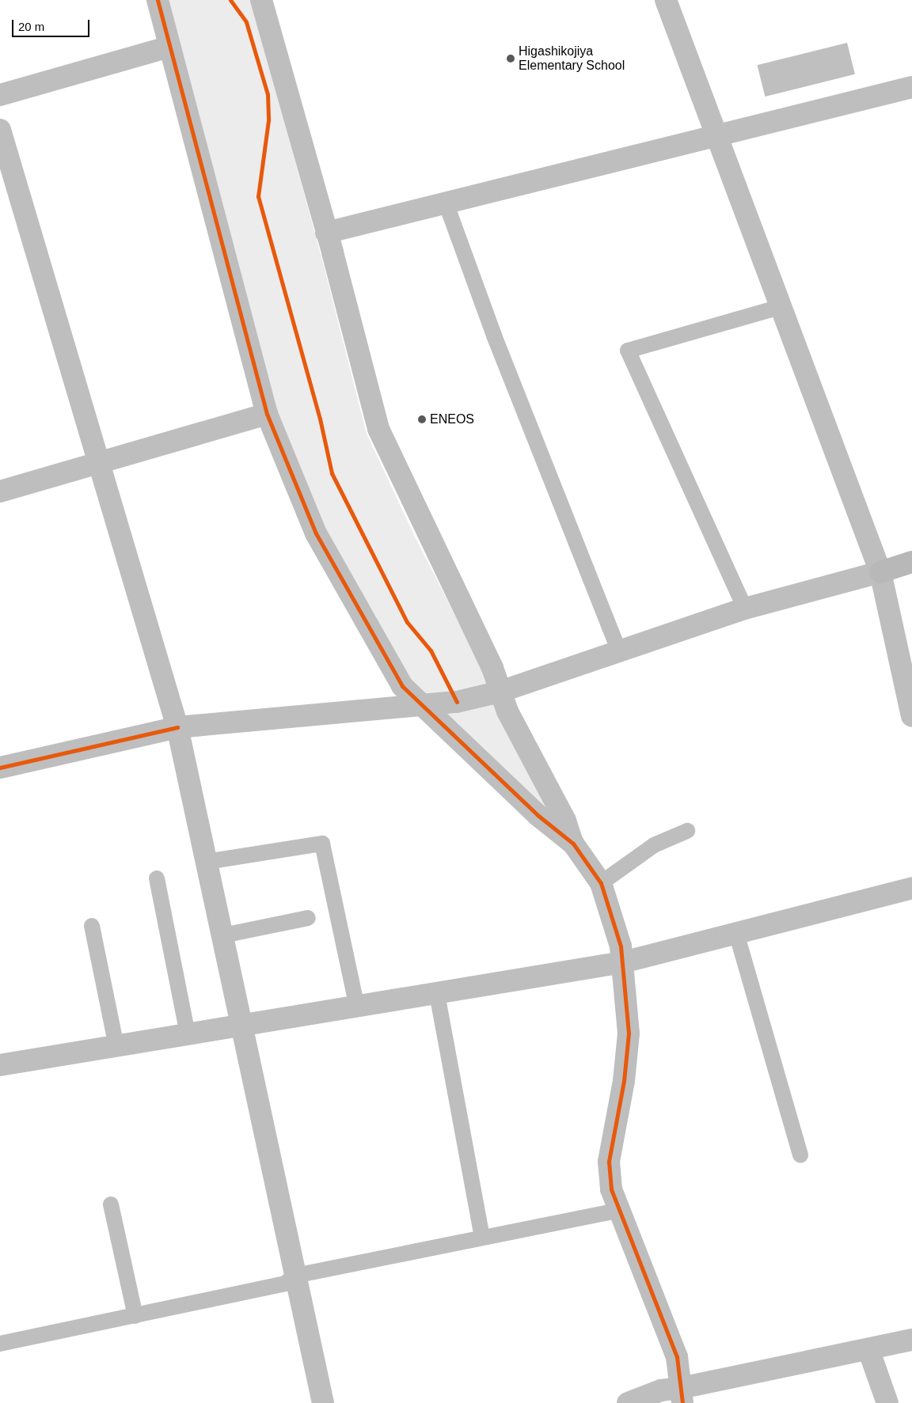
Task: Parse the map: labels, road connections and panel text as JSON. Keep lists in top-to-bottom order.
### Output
{
  "places": ["Higashikojiya Elementary School", "ENEOS"],
  "scale_bar": "20 m"
}
